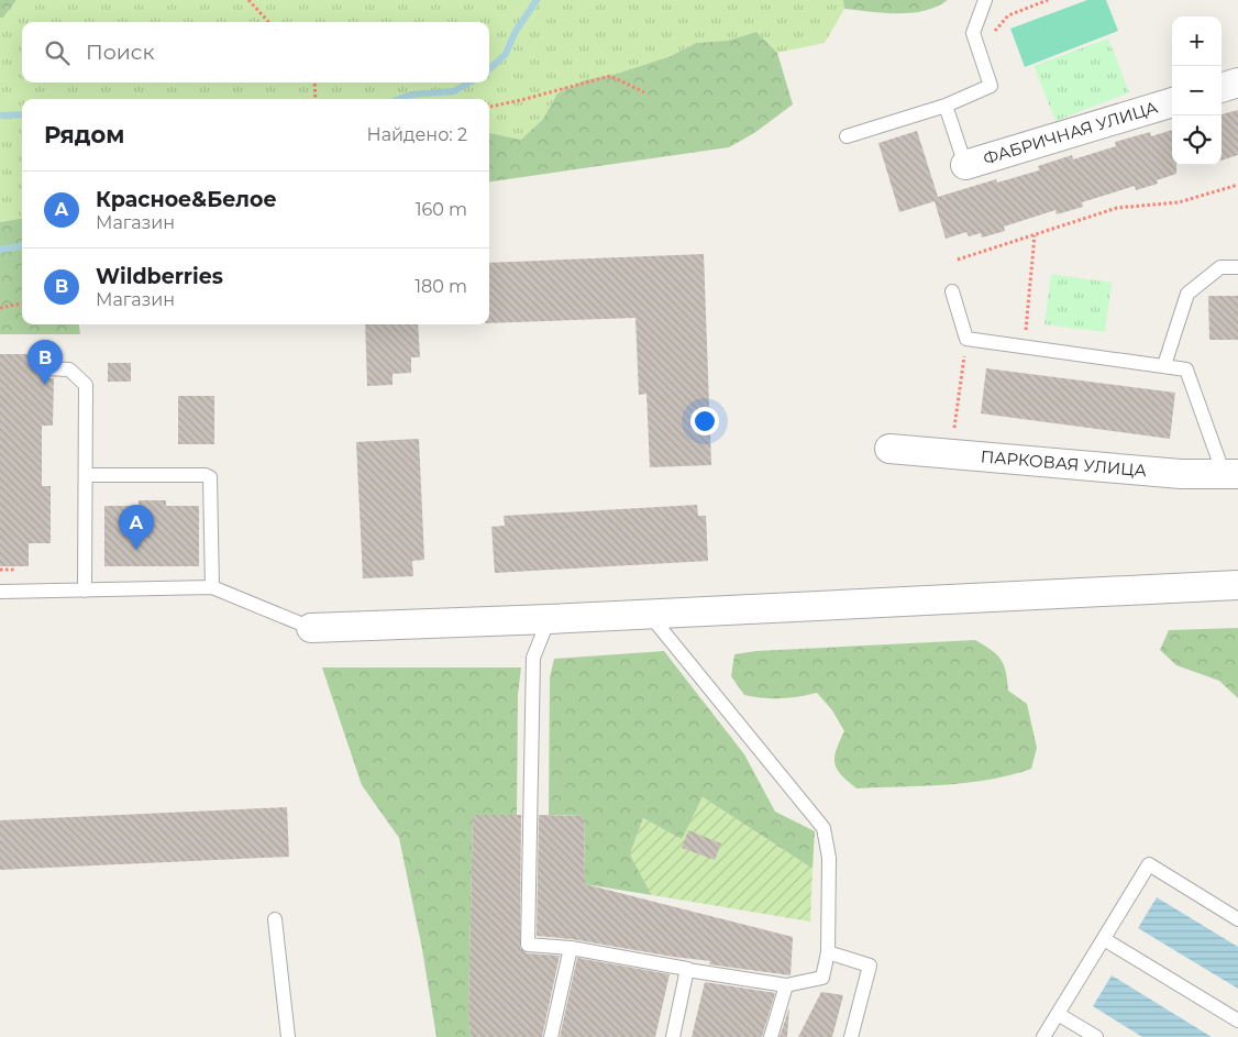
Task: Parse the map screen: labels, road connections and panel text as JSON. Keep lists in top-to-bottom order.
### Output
{
  "streets": {
    "street": ["ФАБРИЧНАЯ УЛИЦА", "ПАРКОВАЯ УЛИЦА"]
  },
  "page": {
    "map_buttons": ["+", "−"],
    "search": "Поиск",
    "heading": ["Рядом", "Найдено: 2"],
    "list": [
      {
        "mark": "A",
        "name": "Красное&Белое",
        "note": "Магазин",
        "value": "160 m"
      },
      {
        "mark": "B",
        "name": "Wildberries",
        "note": "Магазин",
        "value": "180 m"
      }
    ],
    "pins": ["B", "A"]
  }
}
